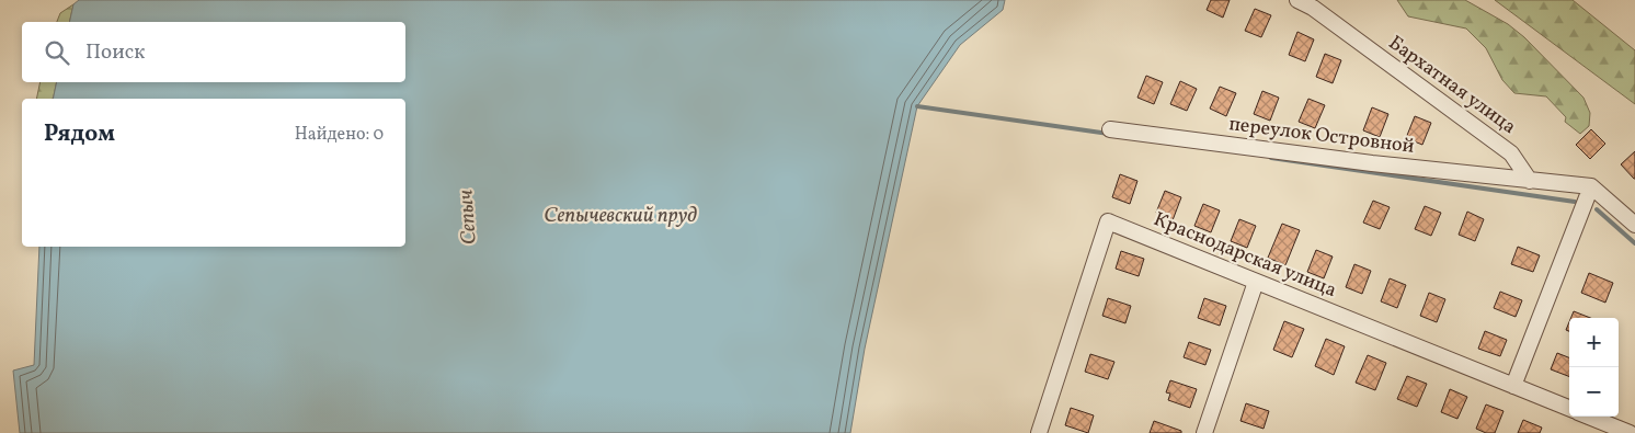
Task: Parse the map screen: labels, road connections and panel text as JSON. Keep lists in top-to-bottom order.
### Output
{
  "streets": {
    "street": ["Бархатная улица", "переулок Островной", "Краснодарская улица"]
  },
  "crossings": [
    ["Бархатная улица", "переулок Островной"]
  ],
  "water": ["Сепычевский пруд", "Сепыч"],
  "page": {
    "search": "Поиск",
    "heading": ["Рядом", "Найдено: 0"],
    "map_buttons": ["+", "−"]
  }
}
